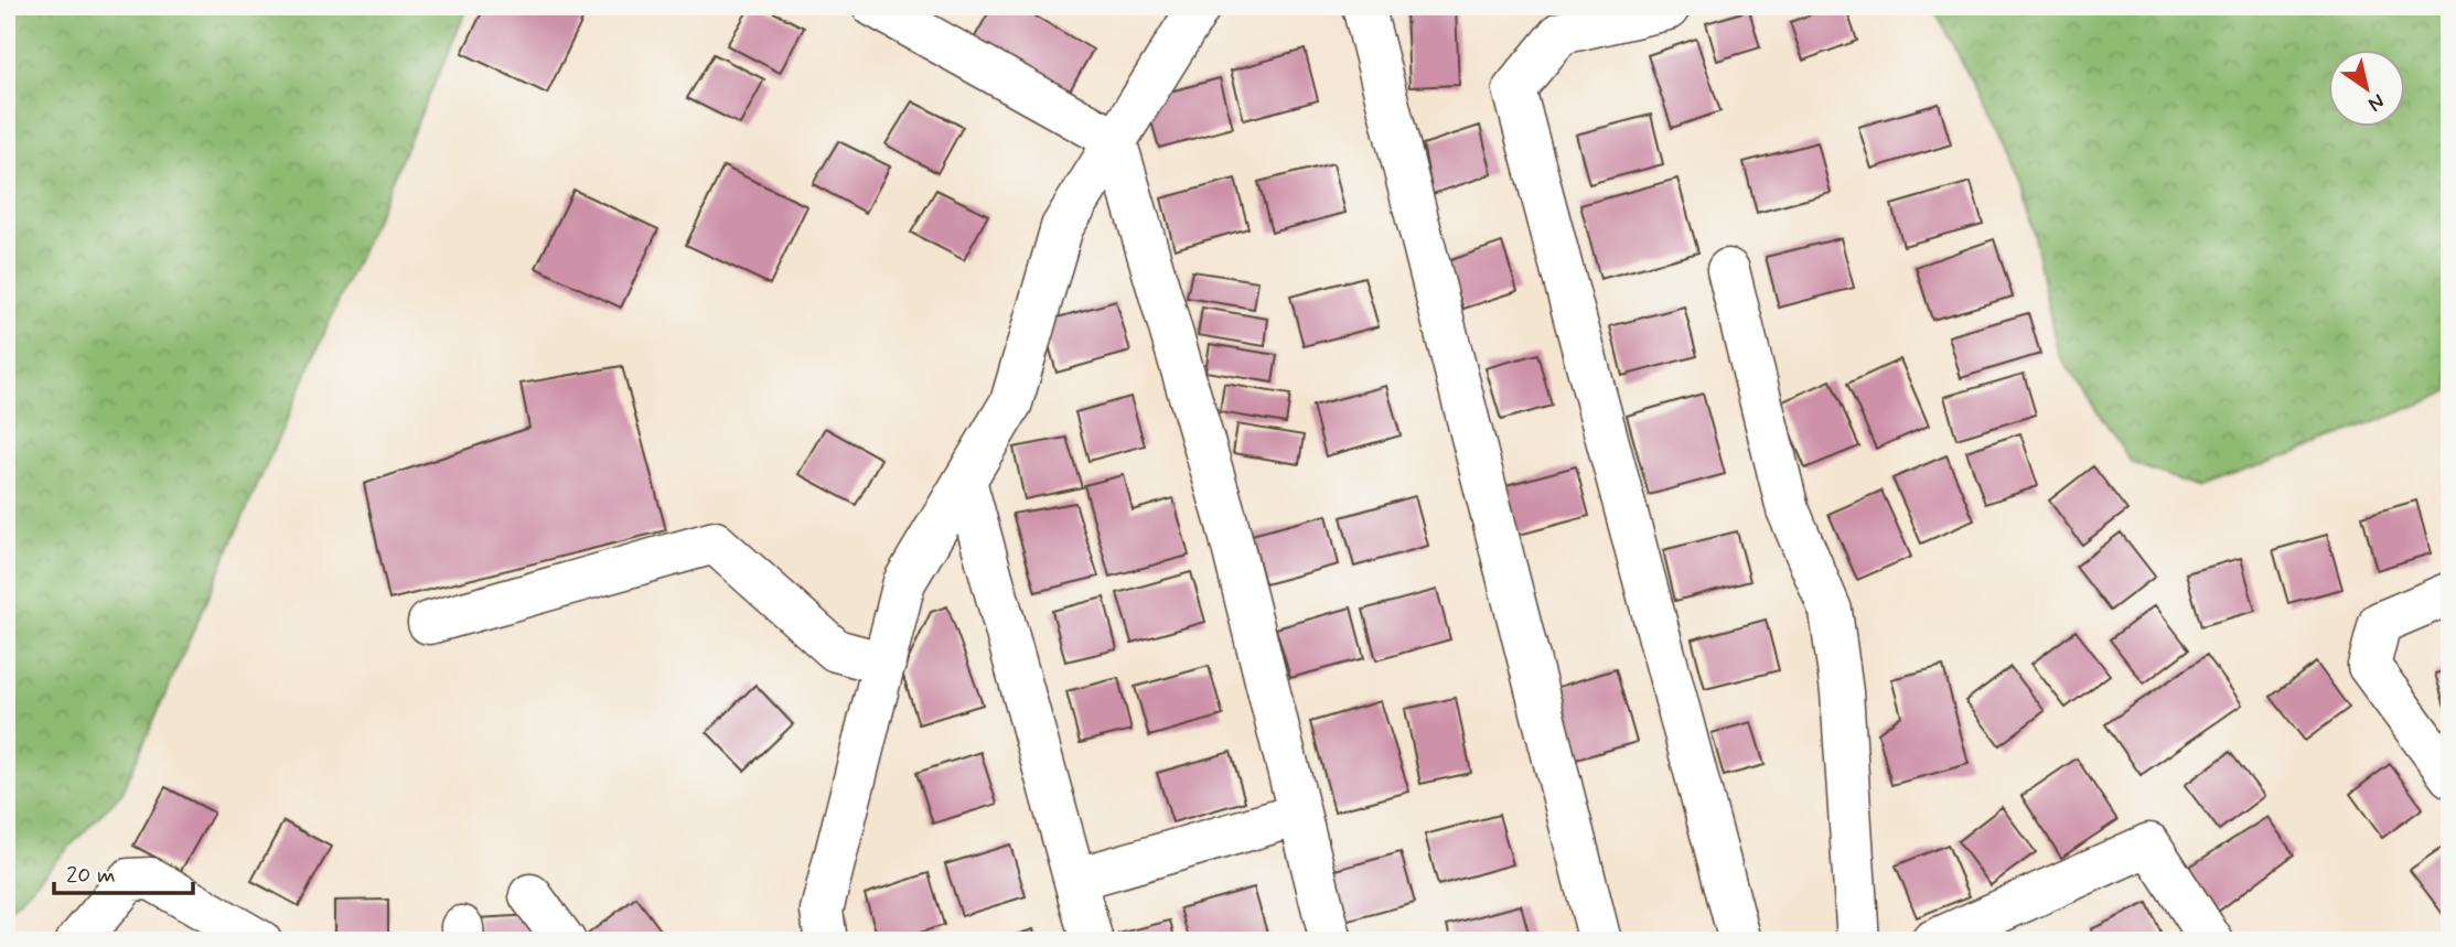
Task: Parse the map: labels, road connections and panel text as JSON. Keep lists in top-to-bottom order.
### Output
{
  "scale_bar": "20 m",
  "north": "bottom right"
}
